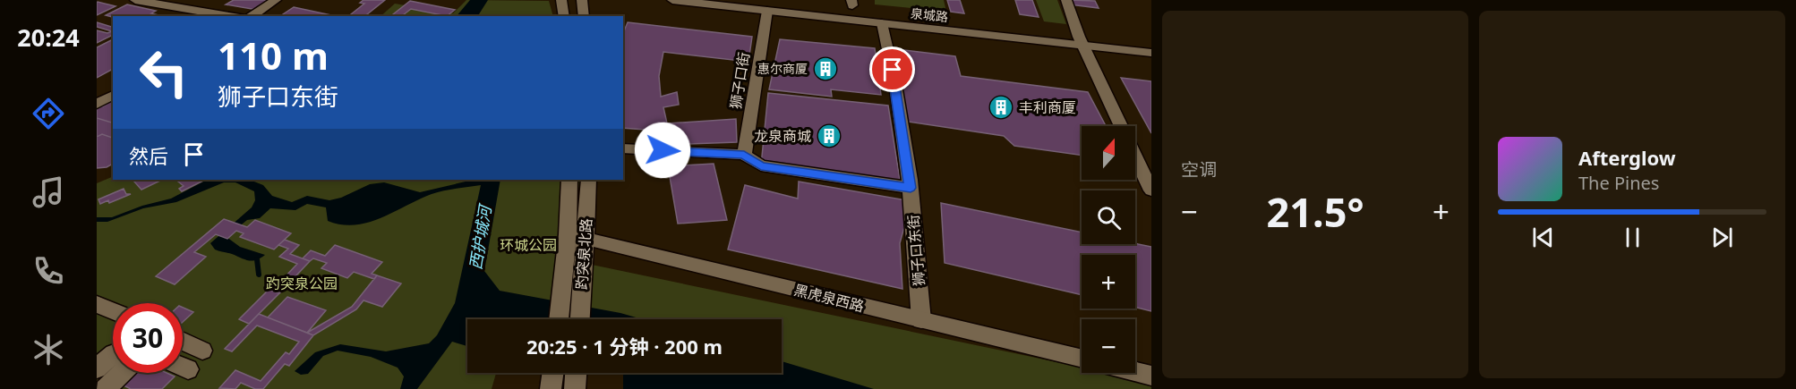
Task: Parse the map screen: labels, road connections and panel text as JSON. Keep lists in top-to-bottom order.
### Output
{
  "streets": {
    "street": [
      "泉城路",
      "狮子口街",
      "狮子口东街",
      "趵突泉北路",
      "黑虎泉西路"
    ]
  },
  "crossings": [
    ["泉城路", "狮子口街"],
    ["泉城路", "狮子口东街"],
    ["狮子口东街", "黑虎泉西路"],
    ["趵突泉北路", "黑虎泉西路"]
  ],
  "water": ["西护城河"],
  "parks": ["环城公园", "趵突泉公园"],
  "places": {
    "building": ["惠尔商厦", "丰利商厦", "龙泉商城"]
  },
  "north": "top",
  "page": {
    "tabs": "20:24",
    "tile": "空调",
    "turn": ["110 m", "狮子口东街"],
    "map_buttons": ["+", "−"],
    "then": "然后",
    "song": ["Afterglow", "The Pines"],
    "heat": ["−", "21.5°", "+"],
    "limit": "30",
    "trip": "20:25 · 1 分钟 · 200 m"
  }
}
